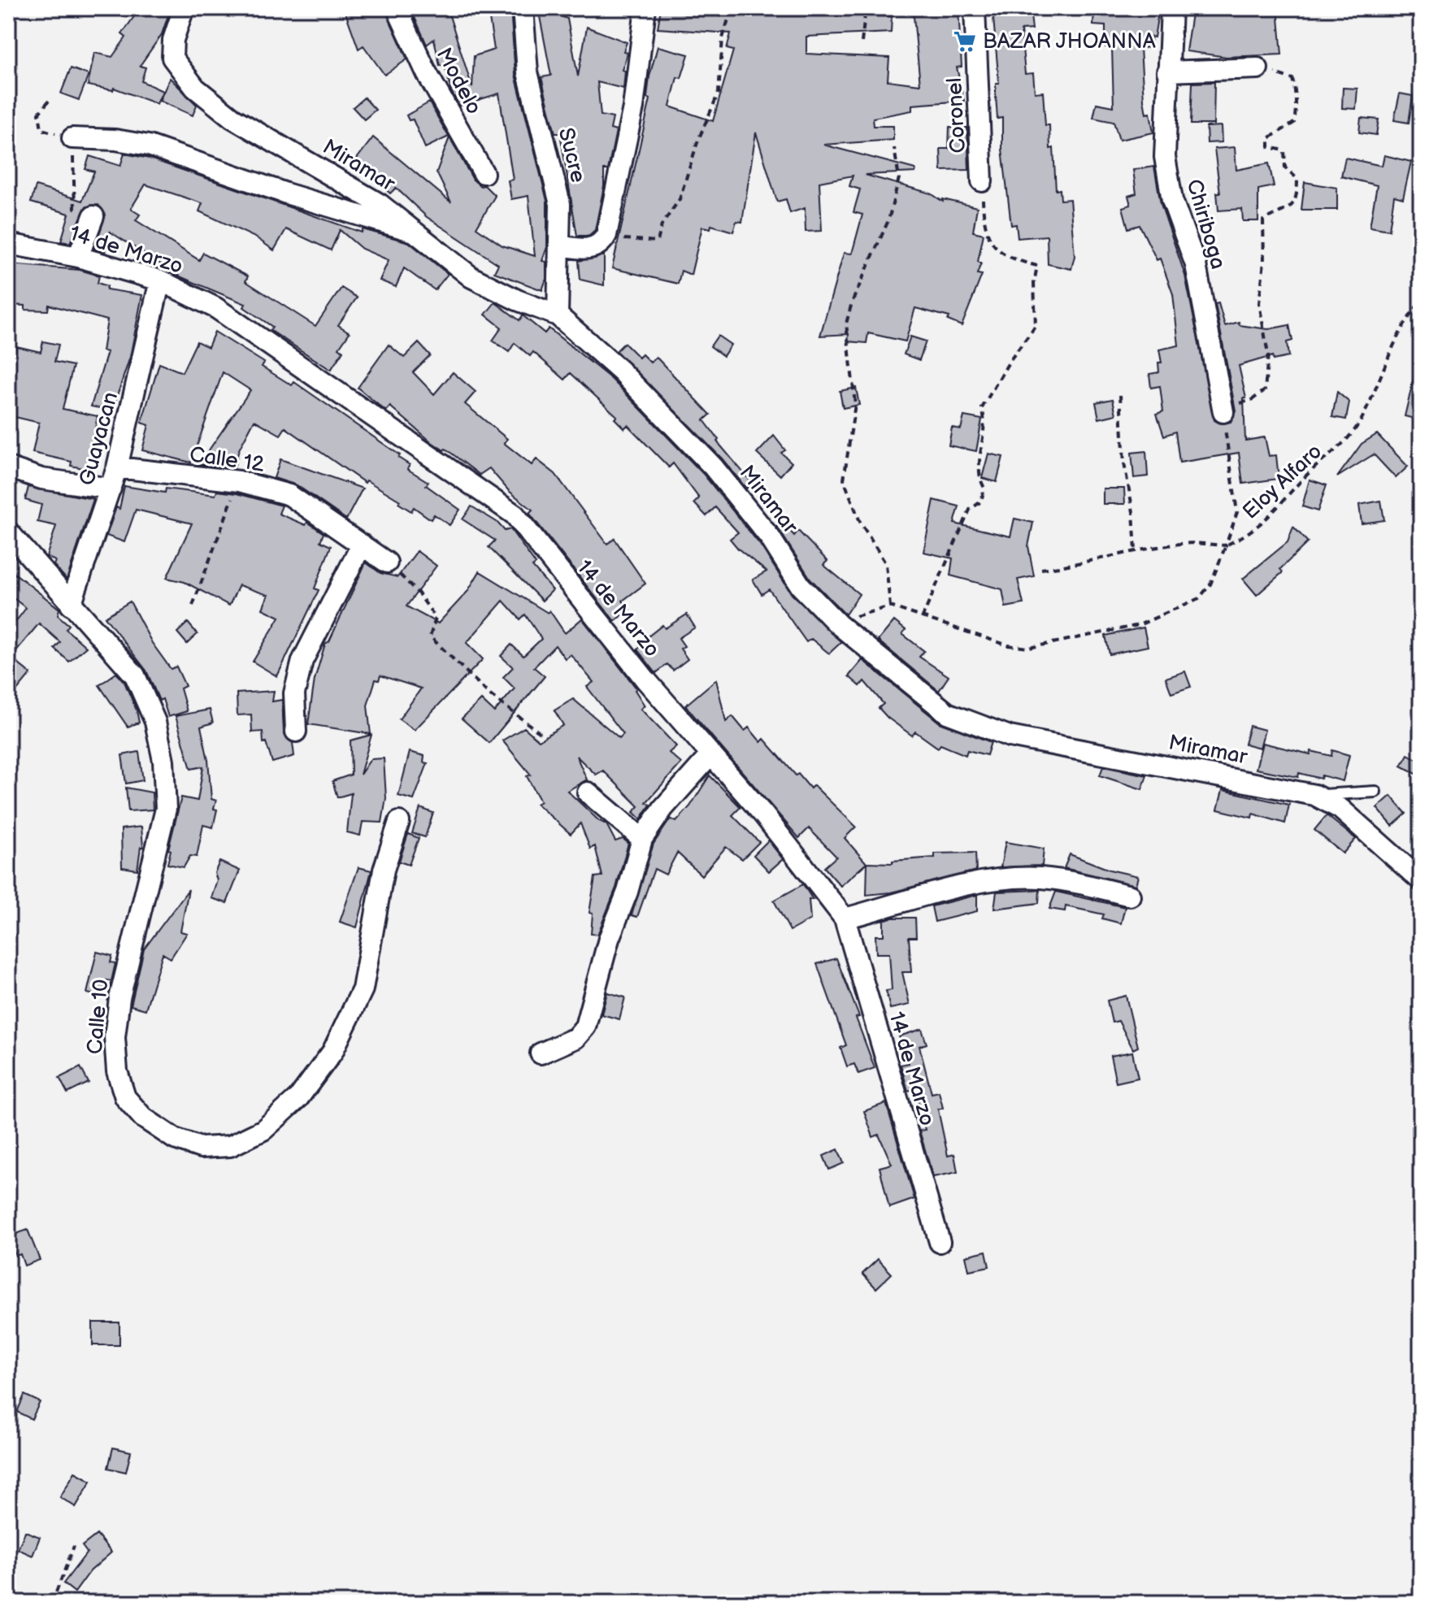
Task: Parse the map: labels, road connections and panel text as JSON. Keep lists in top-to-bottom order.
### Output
{
  "streets": {
    "street": [
      "Modelo",
      "Coronel",
      "Sucre",
      "Miramar",
      "Chiriboga",
      "14 de Marzo",
      "Guayacan",
      "Calle 12",
      "Calle 10"
    ],
    "path": ["Eloy Alfaro"]
  },
  "crossings": [
    ["Sucre", "Miramar"],
    ["14 de Marzo", "Guayacan"],
    ["Guayacan", "Calle 12"],
    ["Guayacan", "Calle 10"]
  ],
  "places": {
    "supermarket": ["BAZAR JHOANNA"]
  }
}
